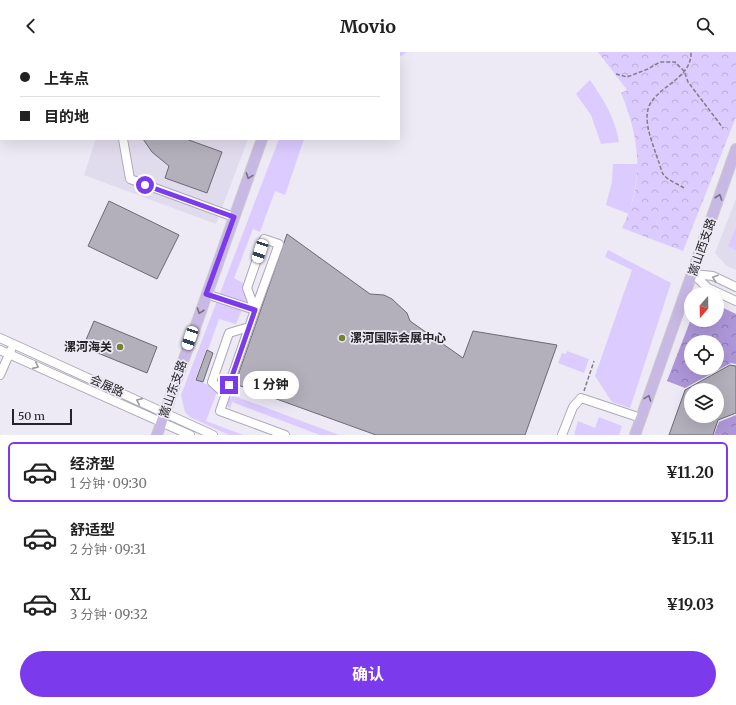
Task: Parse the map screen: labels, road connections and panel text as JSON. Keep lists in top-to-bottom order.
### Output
{
  "streets": {
    "main road": ["嵩山西支路", "嵩山东支路"],
    "street": ["会展路"]
  },
  "crossings": [
    ["会展路", "嵩山东支路"]
  ],
  "one_way": ["嵩山西支路", "嵩山东支路"],
  "places": ["漯河国际会展中心", "漯河海关"],
  "scale_bar": "50 m",
  "north": "bottom",
  "page": {
    "header": "Movio",
    "banner": ["上车点", "目的地"],
    "bubble": "1 分钟",
    "scale": "50 m",
    "list": [
      {
        "name": "经济型",
        "note": "1 分钟 · 09:30",
        "value": "¥11.20"
      },
      {
        "name": "舒适型",
        "note": "2 分钟 · 09:31",
        "value": "¥15.11"
      },
      {
        "name": "XL",
        "note": "3 分钟 · 09:32",
        "value": "¥19.03"
      }
    ],
    "buttons": "确认"
  }
}
